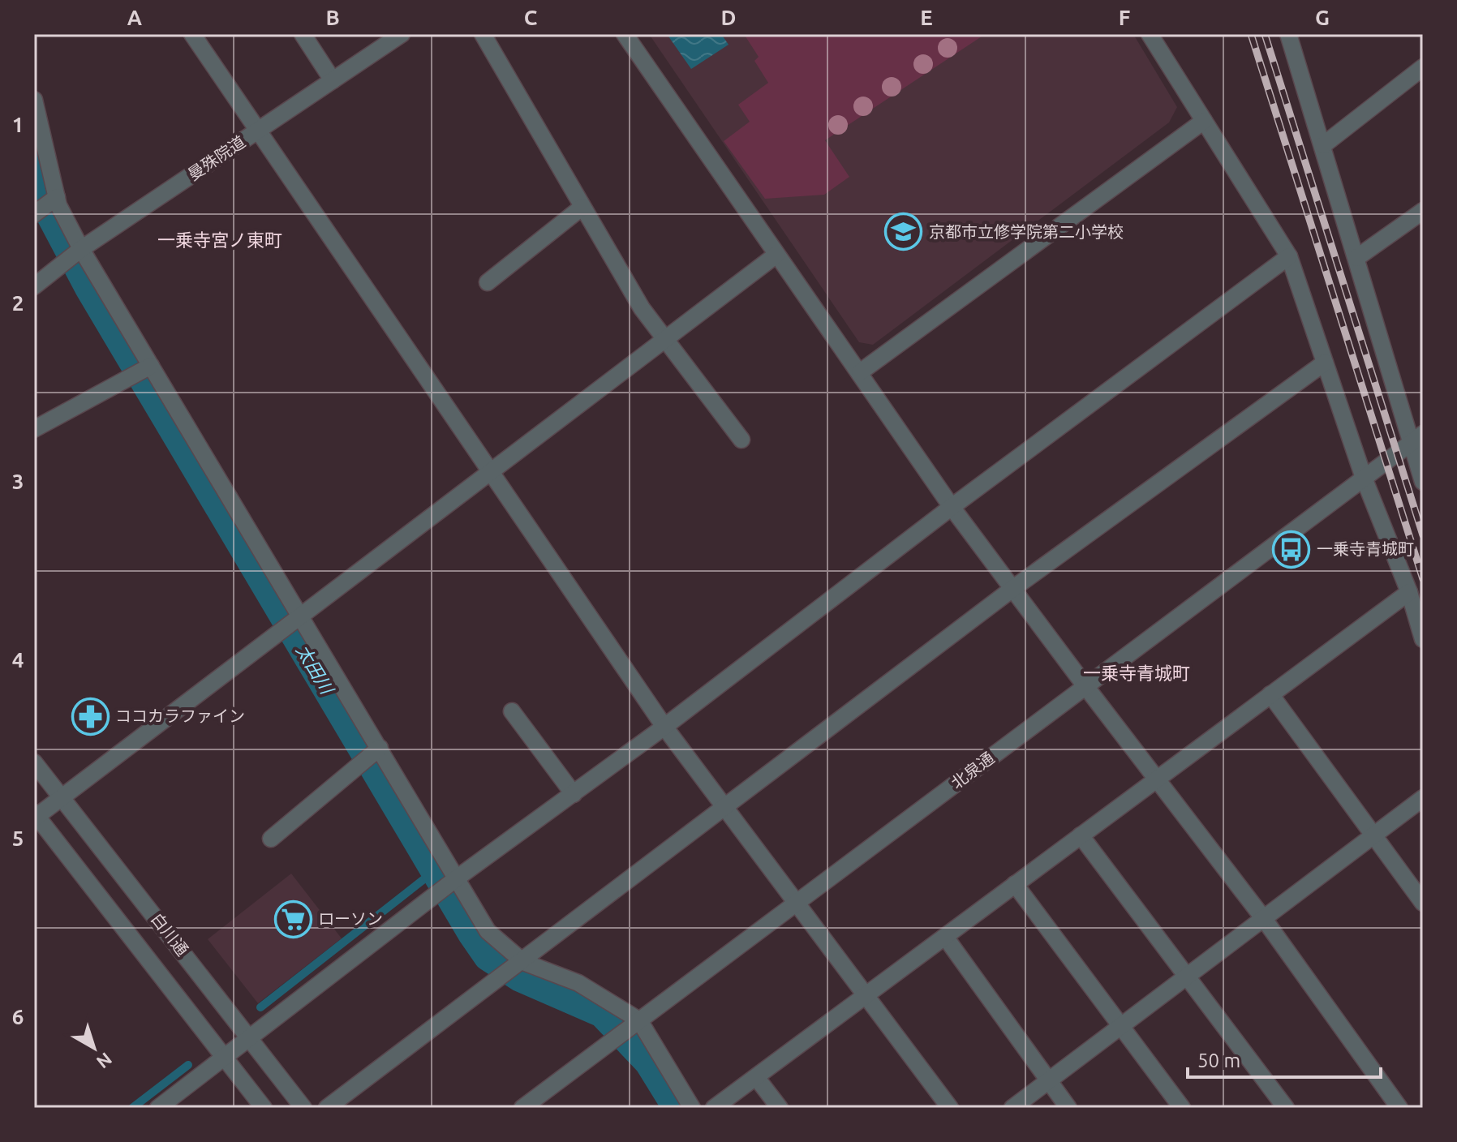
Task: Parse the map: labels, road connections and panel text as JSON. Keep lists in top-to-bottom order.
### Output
{
  "streets": {
    "street": ["曼殊院道", "北泉通", "白川通"]
  },
  "districts": ["一乗寺宮ノ東町", "一乗寺青城町"],
  "water": ["太田川"],
  "places": {
    "school or university": ["京都市立修学院第二小学校"],
    "bus stop": ["一乗寺青城町"],
    "pharmacy": ["ココカラファイン"],
    "supermarket": ["ローソン"]
  },
  "scale_bar": "50 m",
  "north": "bottom right",
  "grid": {
    "columns": [
      "A",
      "B",
      "C",
      "D",
      "E",
      "F",
      "G"
    ],
    "rows": [
      "1",
      "2",
      "3",
      "4",
      "5",
      "6"
    ]
  }
}
